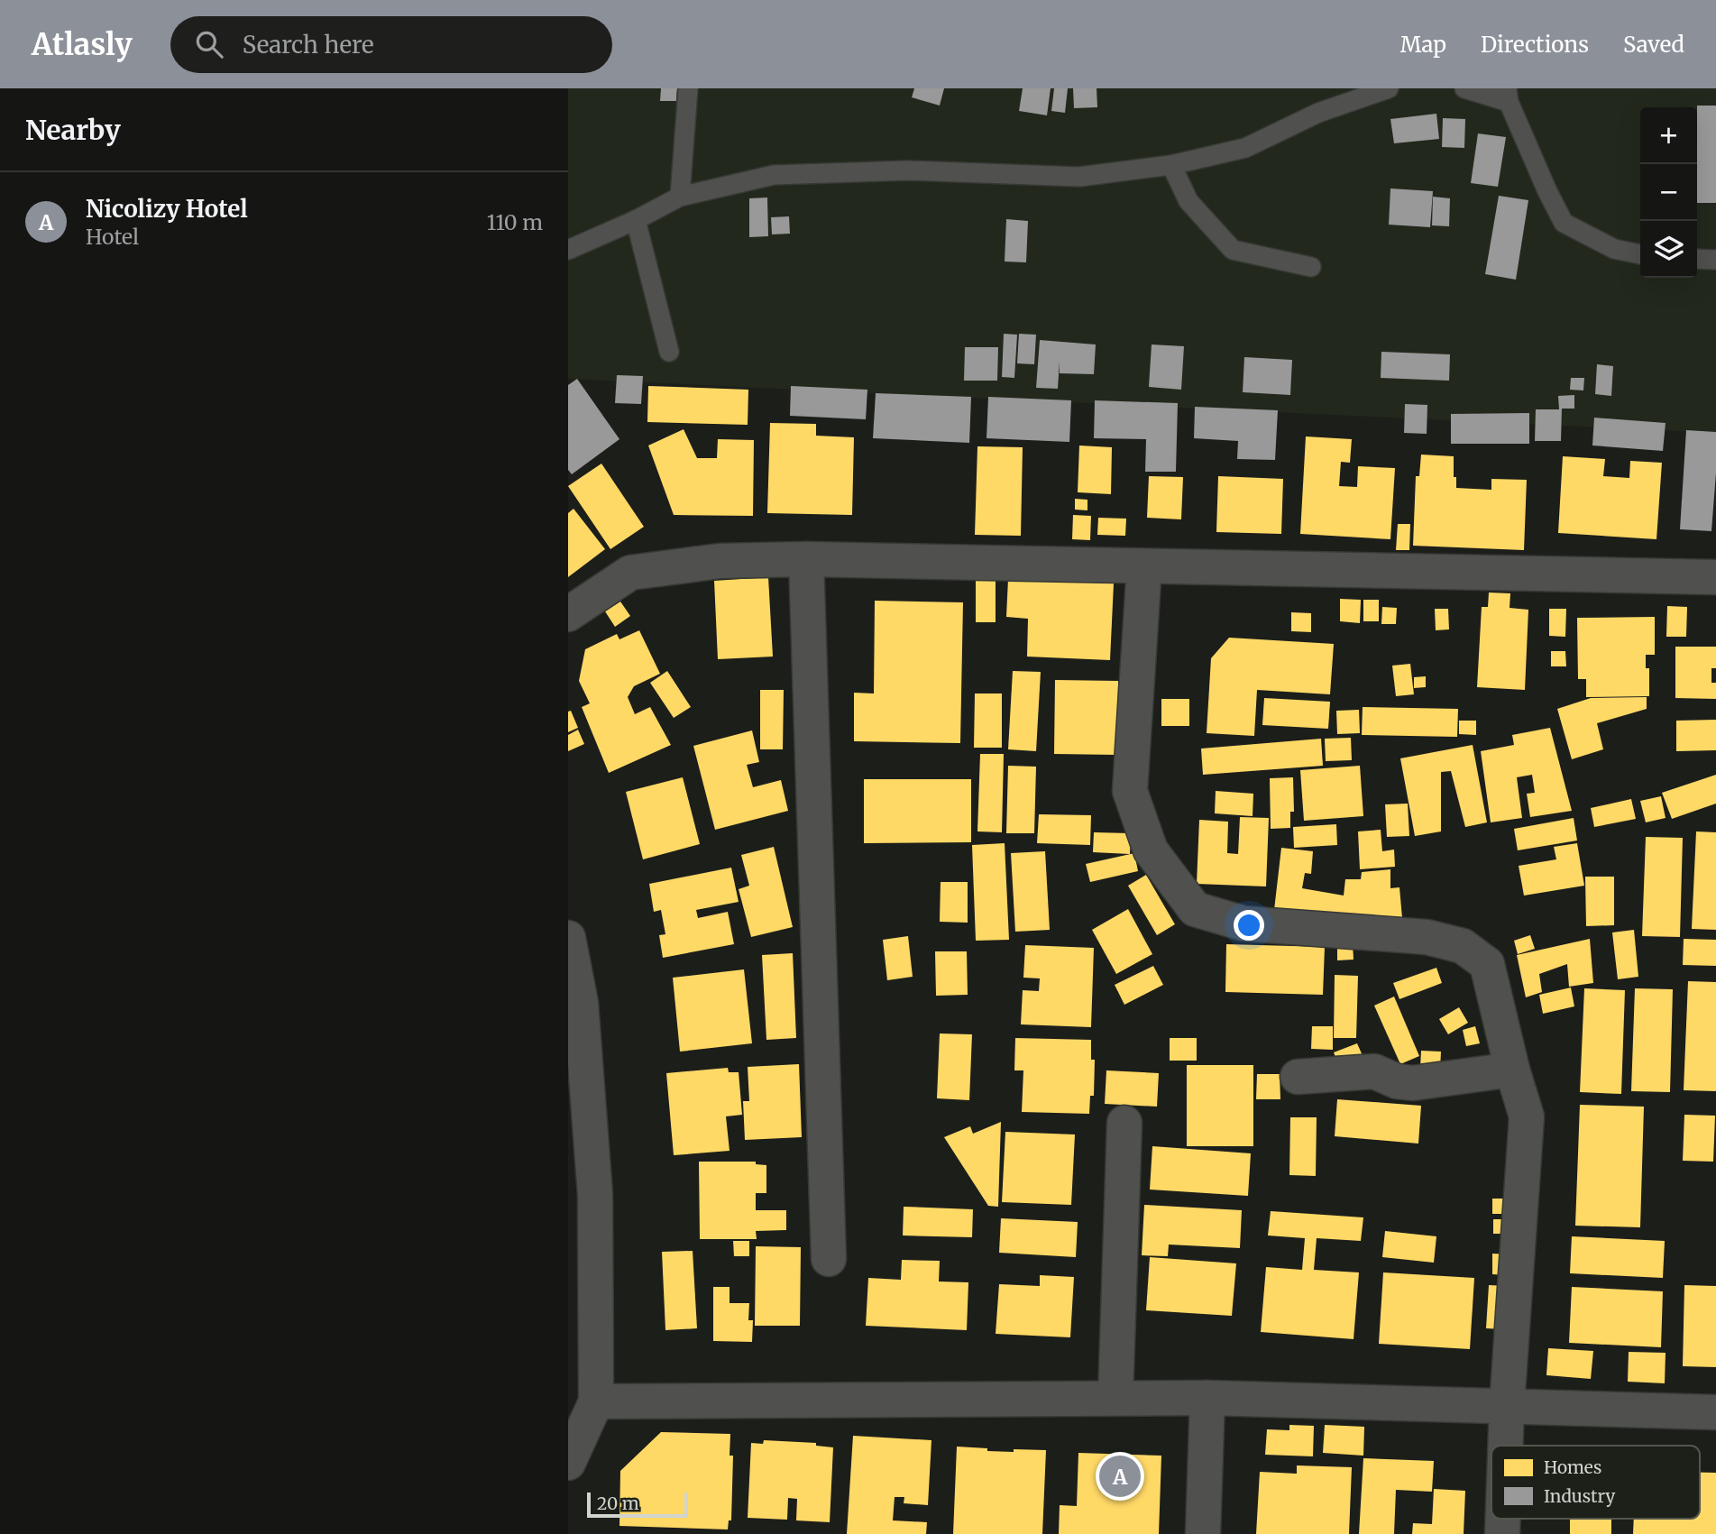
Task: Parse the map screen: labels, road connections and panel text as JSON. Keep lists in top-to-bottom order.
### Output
{
  "legend": ["Homes", "Industry"],
  "scale_bar": "20 m",
  "page": {
    "header": "Atlasly",
    "search": "Search here",
    "nav": ["Map", "Directions", "Saved"],
    "heading": "Nearby",
    "map_buttons": ["+", "−"],
    "list": [
      {
        "mark": "A",
        "name": "Nicolizy Hotel",
        "note": "Hotel",
        "value": "110 m"
      }
    ],
    "pins": "A",
    "scale": "20 m"
  }
}
